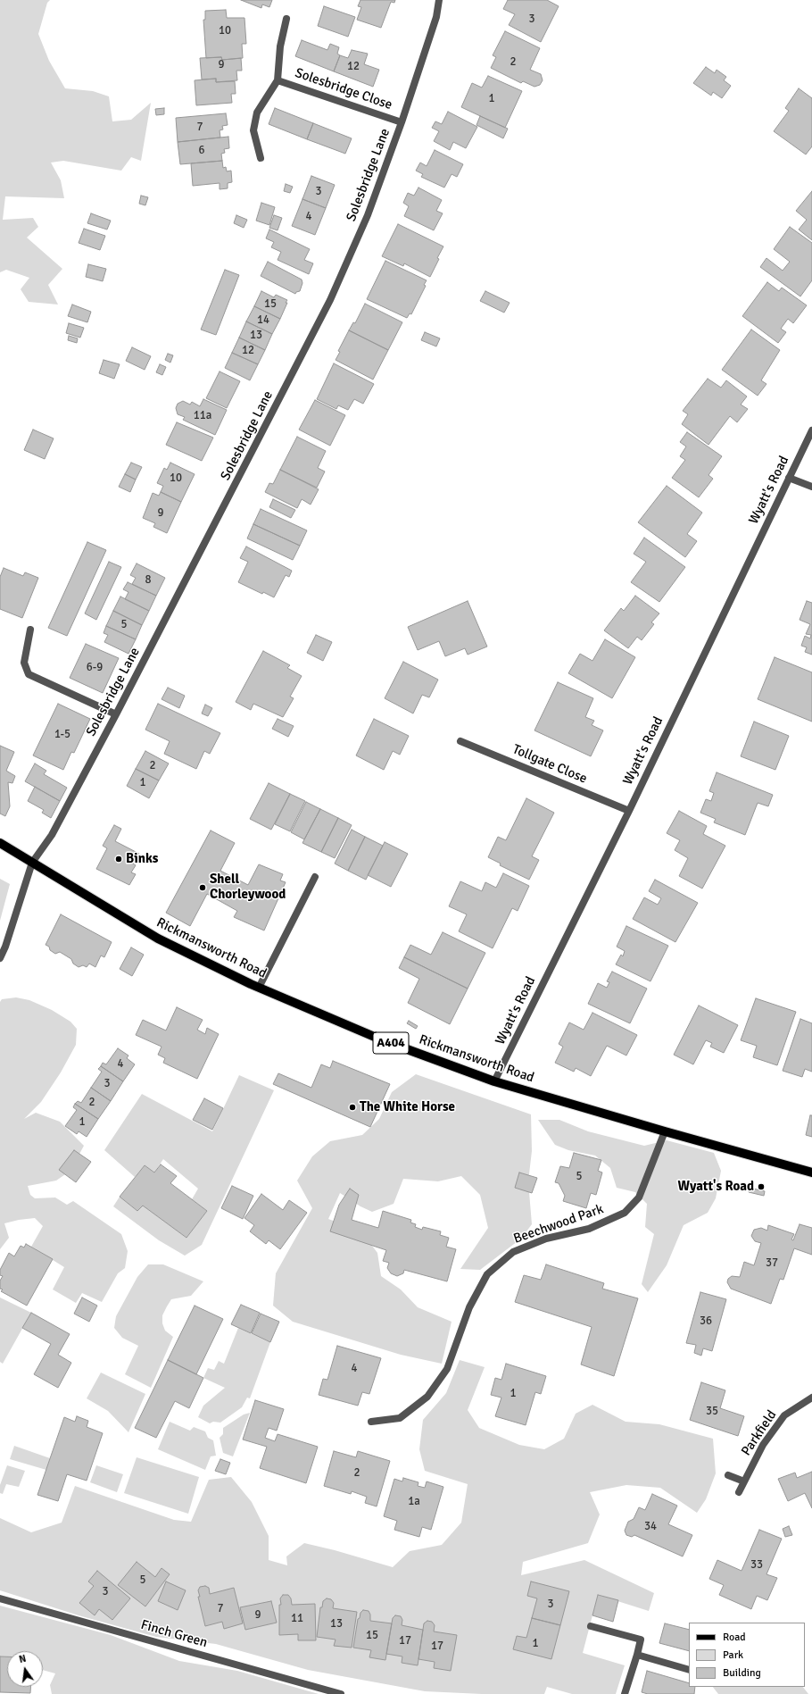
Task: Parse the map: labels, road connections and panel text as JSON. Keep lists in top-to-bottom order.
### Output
{
  "streets": {
    "main road": ["Rickmansworth Road", "A404"],
    "street": [
      "Solesbridge Close",
      "Solesbridge Lane",
      "Wyatt's Road",
      "Tollgate Close",
      "Beechwood Park",
      "Parkfield",
      "Finch Green"
    ]
  },
  "crossings": [
    ["Solesbridge Close", "Solesbridge Lane"],
    ["Solesbridge Lane", "Rickmansworth Road"],
    ["Wyatt's Road", "Tollgate Close"],
    ["Wyatt's Road", "Rickmansworth Road"],
    ["Rickmansworth Road", "Beechwood Park"]
  ],
  "places": [
    "Binks",
    "Shell Chorleywood",
    "The White Horse",
    "Wyatt's Road"
  ],
  "house_numbers": [
    "3",
    "10",
    "2",
    "9",
    "12",
    "1",
    "7",
    "6",
    "3",
    "4",
    "15",
    "14",
    "13",
    "12",
    "11a",
    "10",
    "9",
    "8",
    "5",
    "6-9",
    "1-5",
    "2",
    "1",
    "4",
    "3",
    "2",
    "1",
    "5",
    "37",
    "36",
    "4",
    "1",
    "35",
    "2",
    "1a",
    "34",
    "33",
    "5",
    "3",
    "3",
    "7",
    "9",
    "11",
    "13",
    "15",
    "17",
    "1",
    "17"
  ],
  "legend": ["Road", "Park", "Building"],
  "north": "top"
}
